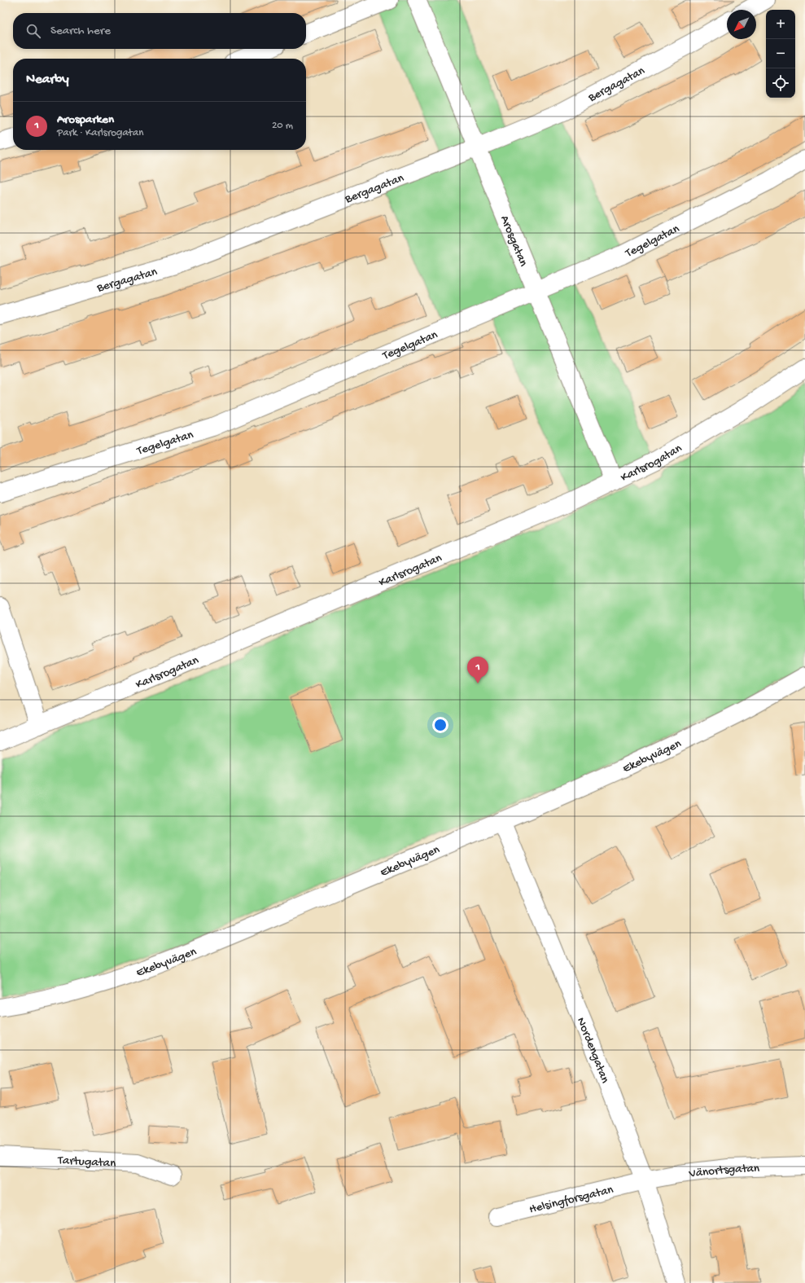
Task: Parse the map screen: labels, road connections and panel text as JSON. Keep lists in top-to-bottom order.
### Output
{
  "streets": {
    "street": [
      "Bergagatan",
      "Tegelgatan",
      "Arosgatan",
      "Karlsrogatan",
      "Ekebyvägen",
      "Nordengatan",
      "Tartugatan",
      "Vänortsgatan",
      "Helsingforsgatan"
    ]
  },
  "crossings": [
    ["Bergagatan", "Arosgatan"],
    ["Tegelgatan", "Arosgatan"],
    ["Arosgatan", "Karlsrogatan"],
    ["Ekebyvägen", "Nordengatan"],
    ["Nordengatan", "Vänortsgatan"],
    ["Nordengatan", "Helsingforsgatan"],
    ["Vänortsgatan", "Helsingforsgatan"]
  ],
  "north": "bottom left",
  "page": {
    "map_buttons": ["+", "−"],
    "search": "Search here",
    "heading": "Nearby",
    "list": [
      {
        "mark": "1",
        "name": "Arosparken",
        "note": "Park · Karlsrogatan",
        "value": "20 m"
      }
    ],
    "pins": "1"
  }
}
